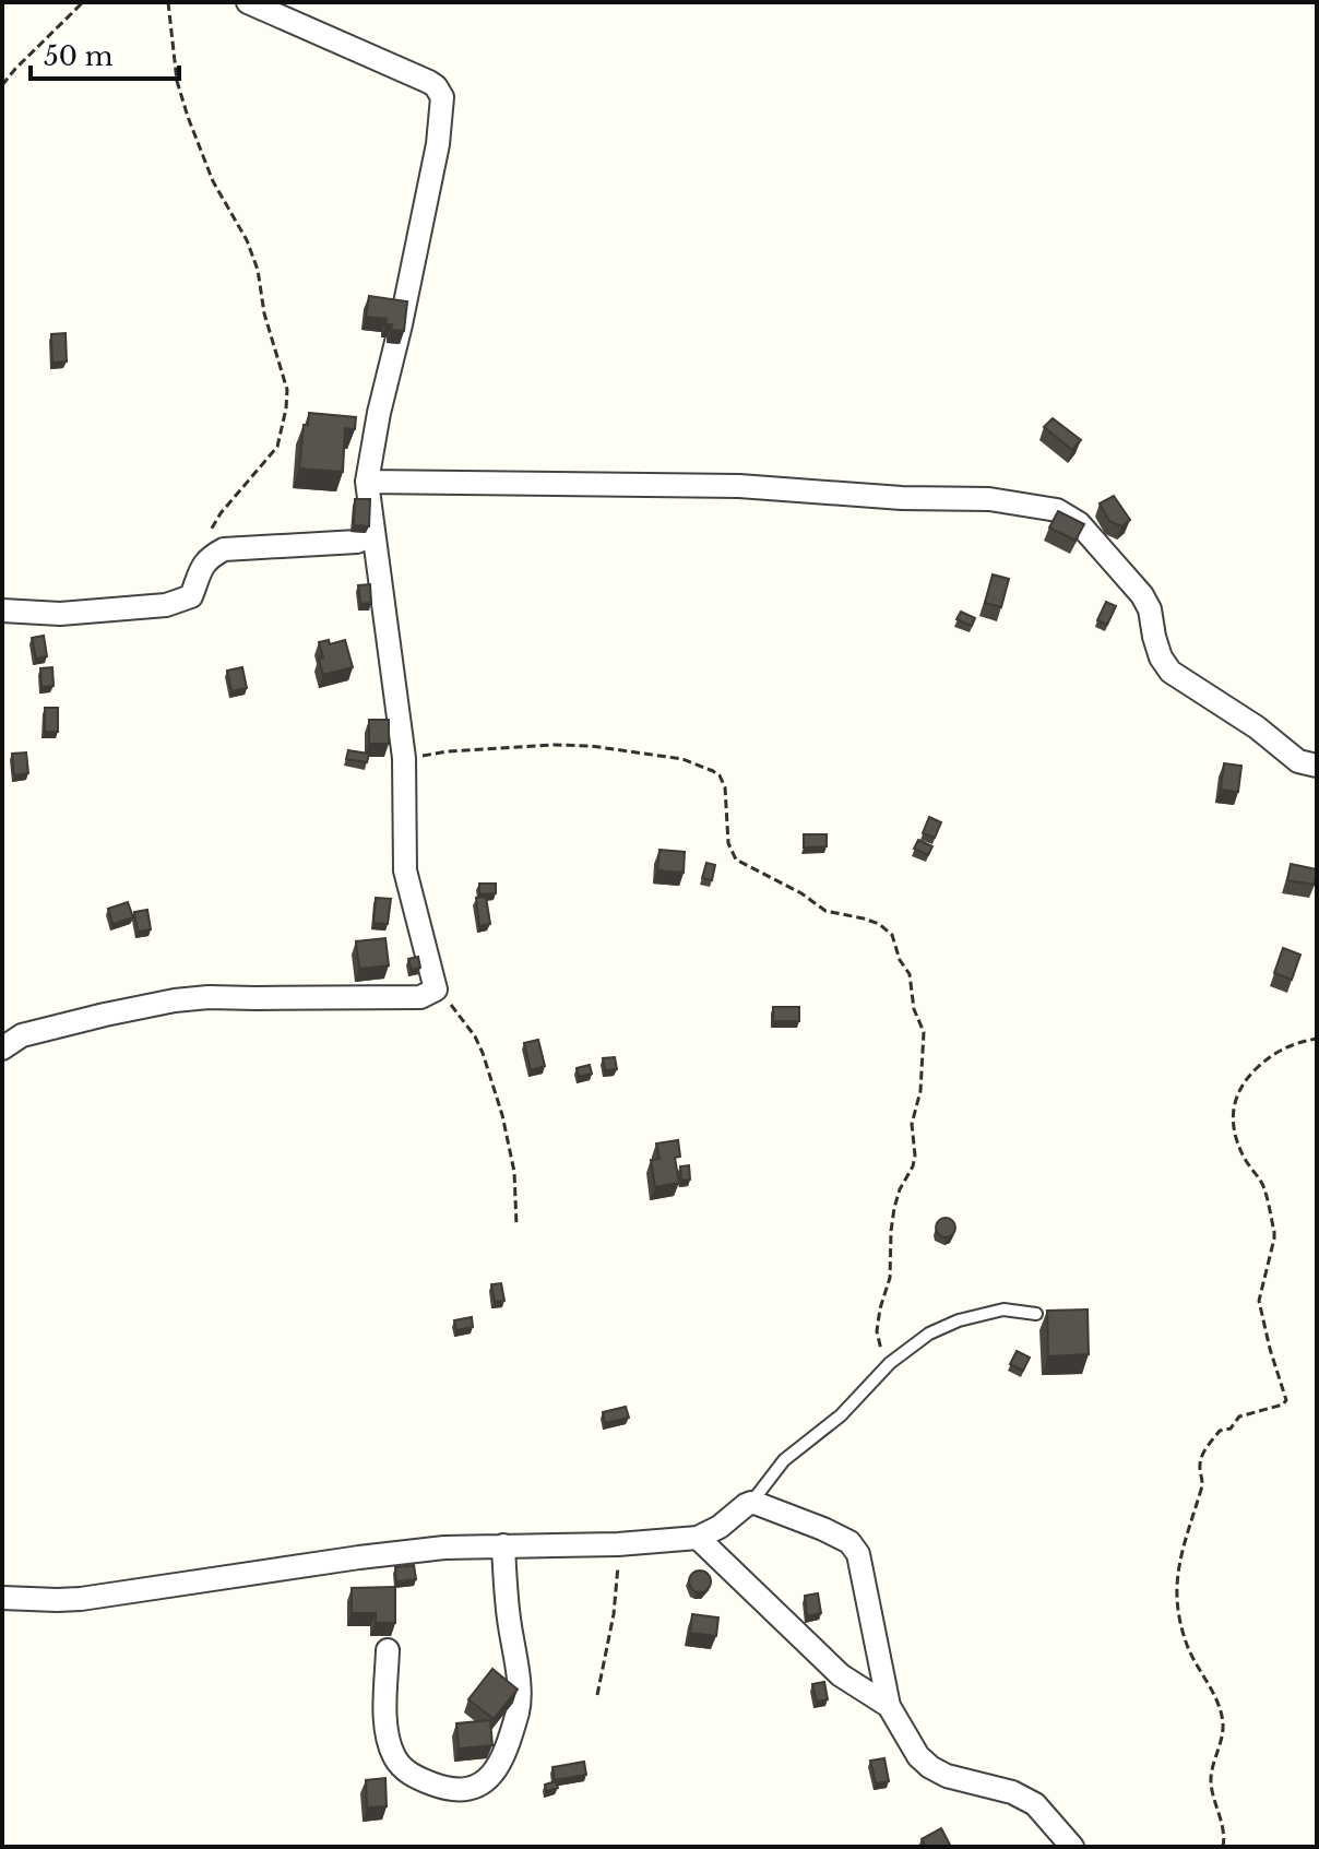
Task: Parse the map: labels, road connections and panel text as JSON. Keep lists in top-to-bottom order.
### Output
{
  "scale_bar": "50 m"
}
